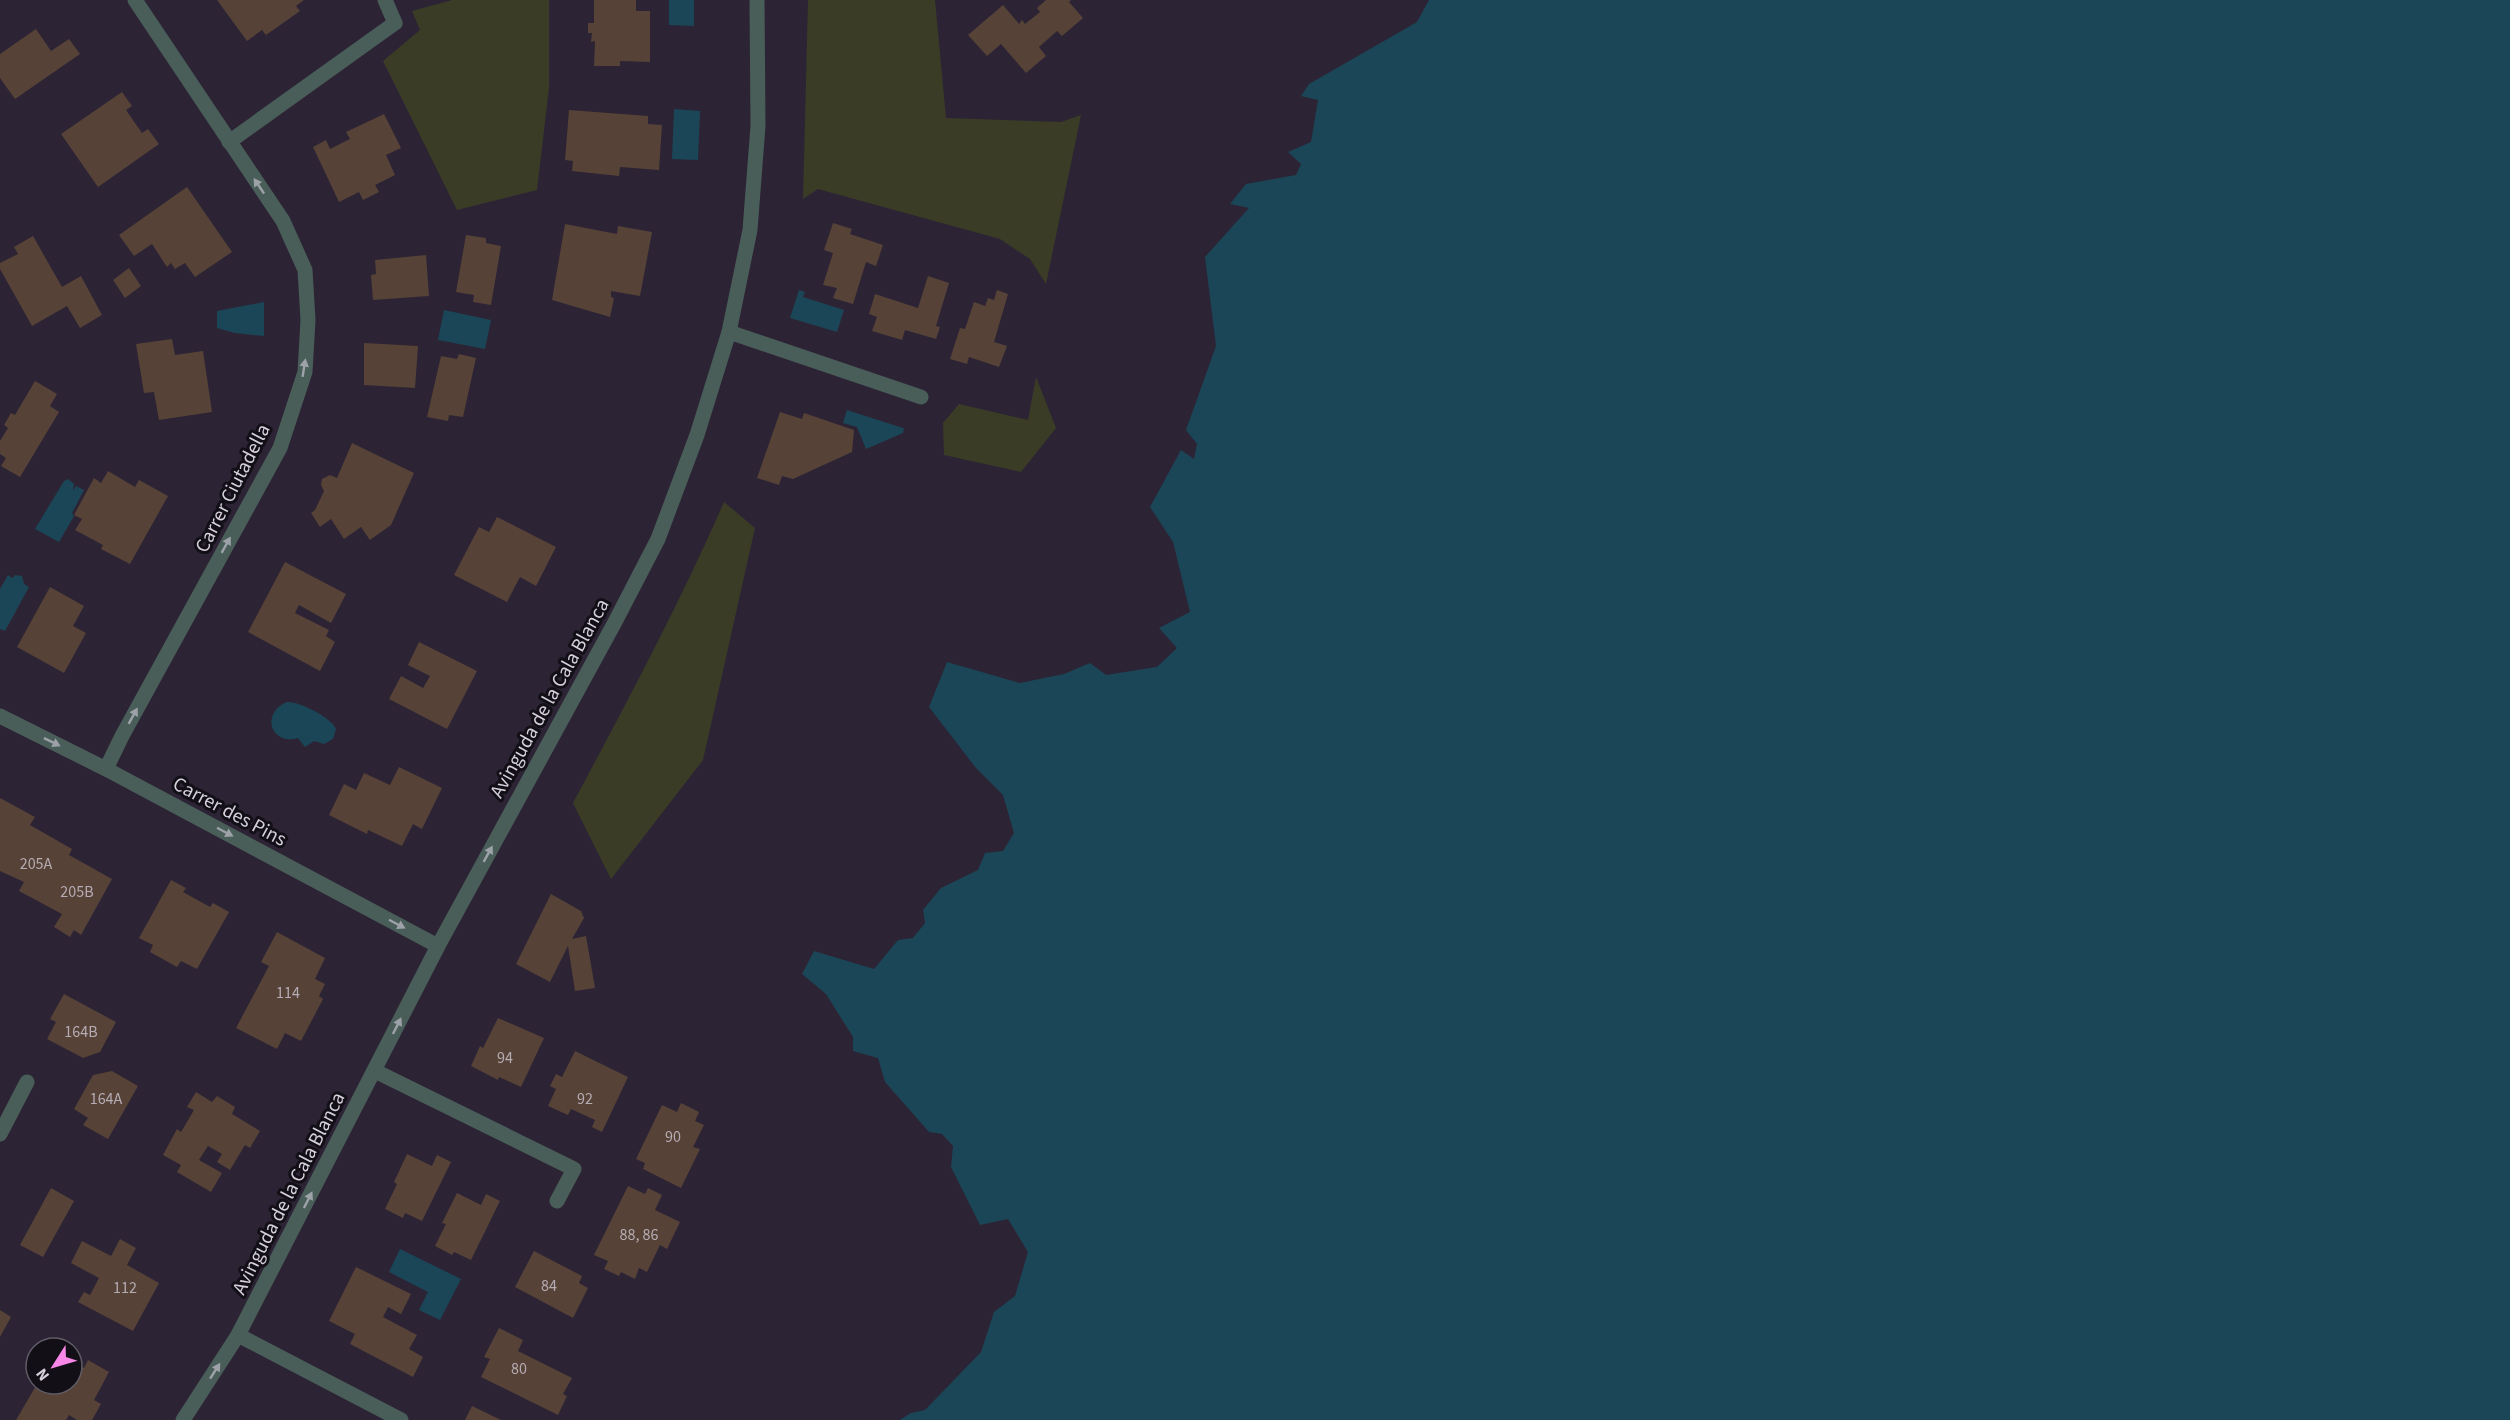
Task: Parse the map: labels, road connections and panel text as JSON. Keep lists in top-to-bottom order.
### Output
{
  "streets": {
    "street": ["Carrer Ciutadella", "Avinguda de la Cala Blanca", "Carrer des Pins"]
  },
  "crossings": [
    ["Carrer Ciutadella", "Carrer des Pins"],
    ["Avinguda de la Cala Blanca", "Carrer des Pins"]
  ],
  "one_way": ["Carrer Ciutadella", "Avinguda de la Cala Blanca", "Carrer des Pins"],
  "house_numbers": [
    "205A",
    "205B",
    "114",
    "164B",
    "94",
    "164A",
    "92",
    "90",
    "88, 86",
    "84",
    "112",
    "80"
  ],
  "north": "bottom left"
}
